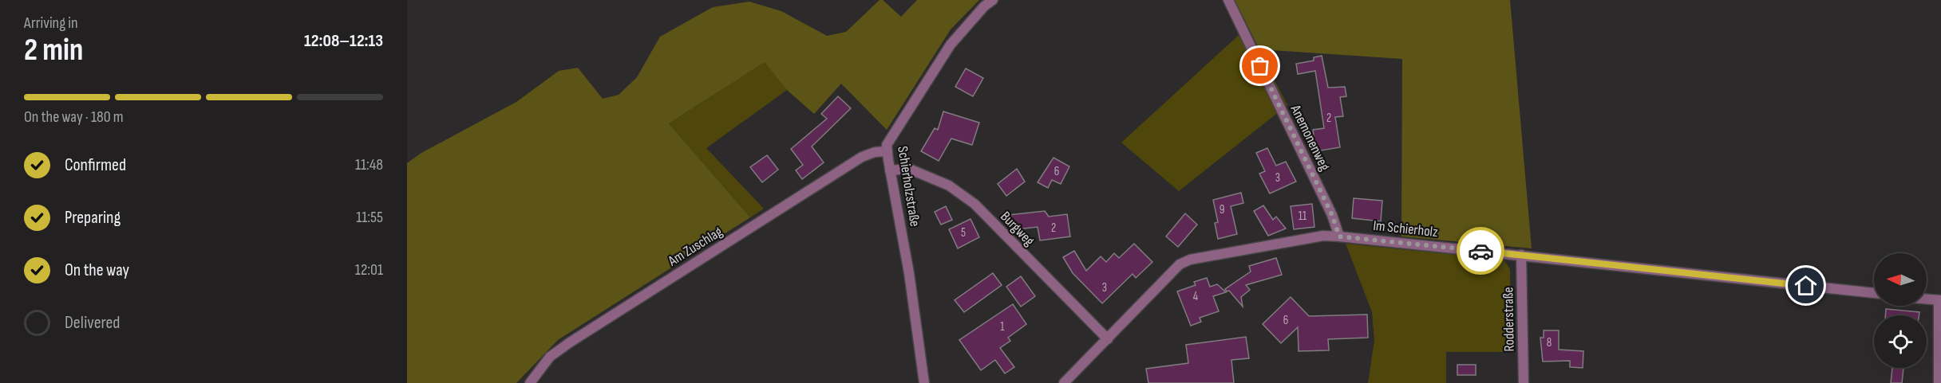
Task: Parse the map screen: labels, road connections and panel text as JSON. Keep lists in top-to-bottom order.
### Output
{
  "streets": {
    "street": [
      "Anemonenweg",
      "Schierholzstraße",
      "Burgweg",
      "Im Schierholz",
      "Am Zuschlag",
      "Rodderstraße"
    ]
  },
  "crossings": [
    ["Anemonenweg", "Im Schierholz"],
    ["Schierholzstraße", "Burgweg"],
    ["Schierholzstraße", "Am Zuschlag"],
    ["Burgweg", "Im Schierholz"],
    ["Im Schierholz", "Rodderstraße"]
  ],
  "house_numbers": [
    "2",
    "6",
    "3",
    "9",
    "11",
    "2",
    "5",
    "3",
    "4",
    "6",
    "1",
    "8"
  ],
  "north": "left",
  "page": {
    "heading": ["2 min", "Arriving in", "12:08–12:13"],
    "bar": "On the way · 180 m",
    "list": [
      ["Confirmed", "11:48"],
      ["Preparing", "11:55"],
      ["On the way", "12:01"],
      "Delivered"
    ]
  }
}
